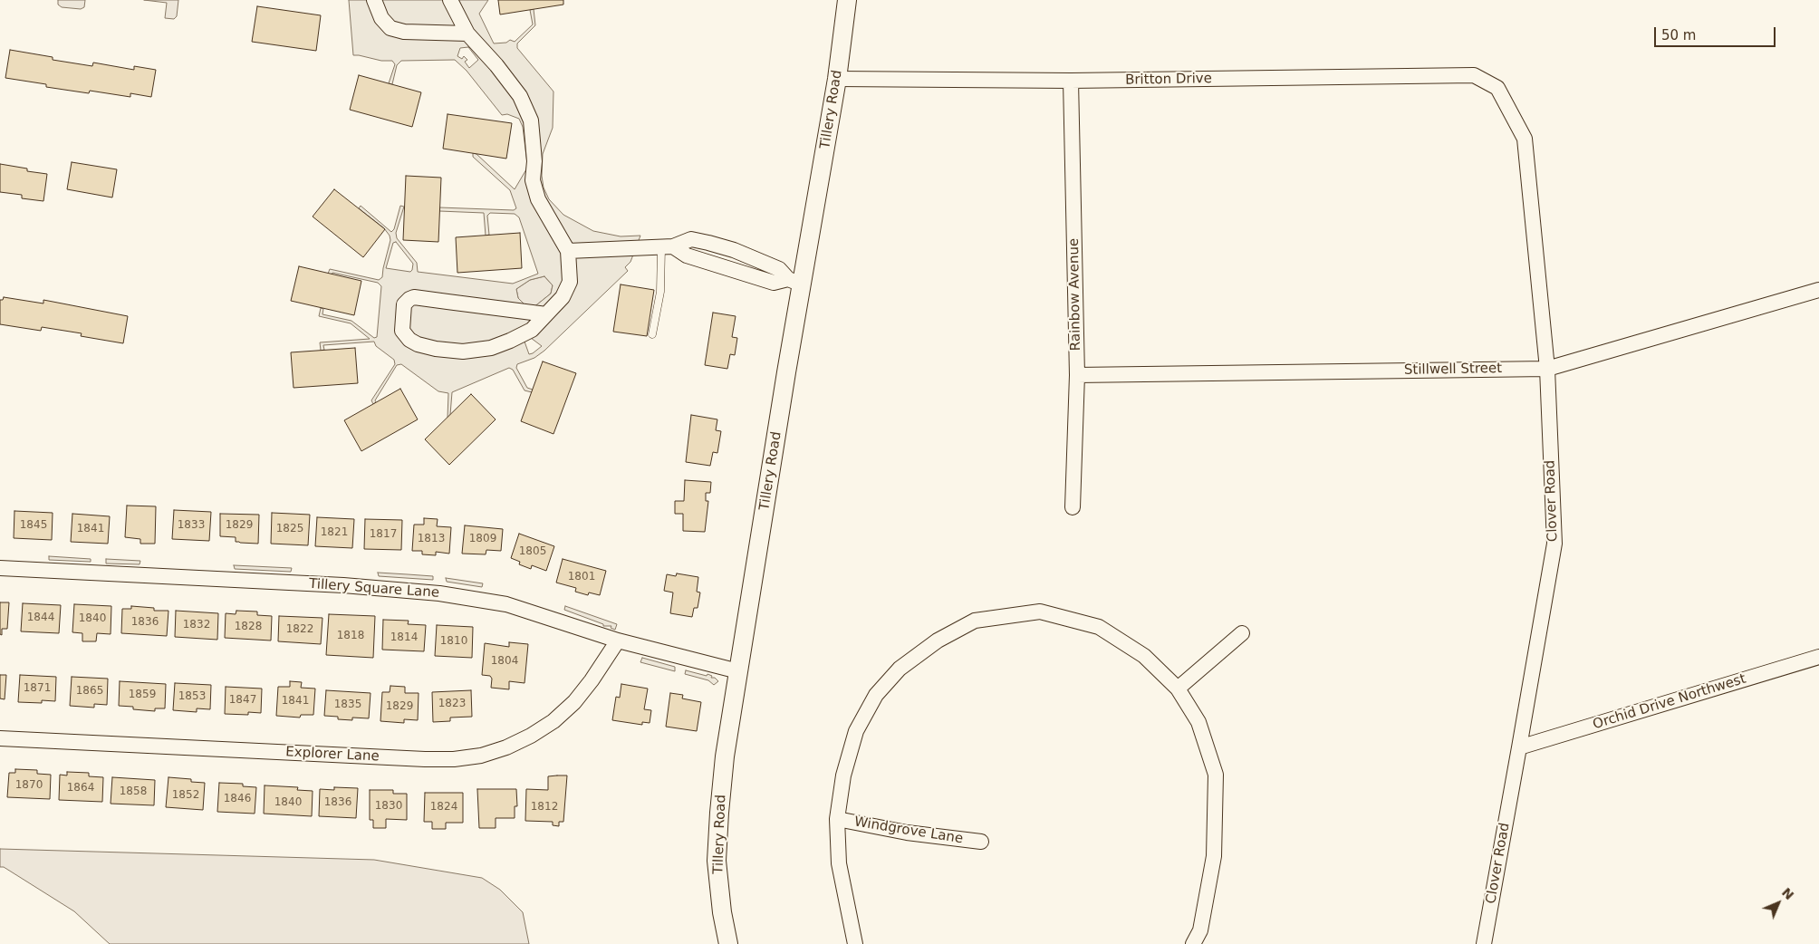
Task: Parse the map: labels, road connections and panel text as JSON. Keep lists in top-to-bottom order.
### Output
{
  "streets": {
    "street": [
      "Britton Drive",
      "Tillery Road",
      "Rainbow Avenue",
      "Stillwell Street",
      "Clover Road",
      "Tillery Square Lane",
      "Orchid Drive Northwest",
      "Explorer Lane",
      "Windgrove Lane"
    ]
  },
  "crossings": [
    ["Britton Drive", "Tillery Road"],
    ["Britton Drive", "Rainbow Avenue"],
    ["Britton Drive", "Clover Road"],
    ["Tillery Road", "Tillery Square Lane"],
    ["Rainbow Avenue", "Stillwell Street"],
    ["Stillwell Street", "Clover Road"],
    ["Clover Road", "Orchid Drive Northwest"],
    ["Tillery Square Lane", "Explorer Lane"]
  ],
  "house_numbers": [
    "1845",
    "1833",
    "1829",
    "1841",
    "1825",
    "1821",
    "1817",
    "1813",
    "1809",
    "1805",
    "1801",
    "1844",
    "1840",
    "1836",
    "1832",
    "1828",
    "1822",
    "1818",
    "1814",
    "1810",
    "1804",
    "1871",
    "1865",
    "1859",
    "1853",
    "1847",
    "1841",
    "1823",
    "1835",
    "1829",
    "1870",
    "1864",
    "1858",
    "1852",
    "1846",
    "1840",
    "1836",
    "1830",
    "1824",
    "1812"
  ],
  "scale_bar": "50 m",
  "north": "top right"
}
